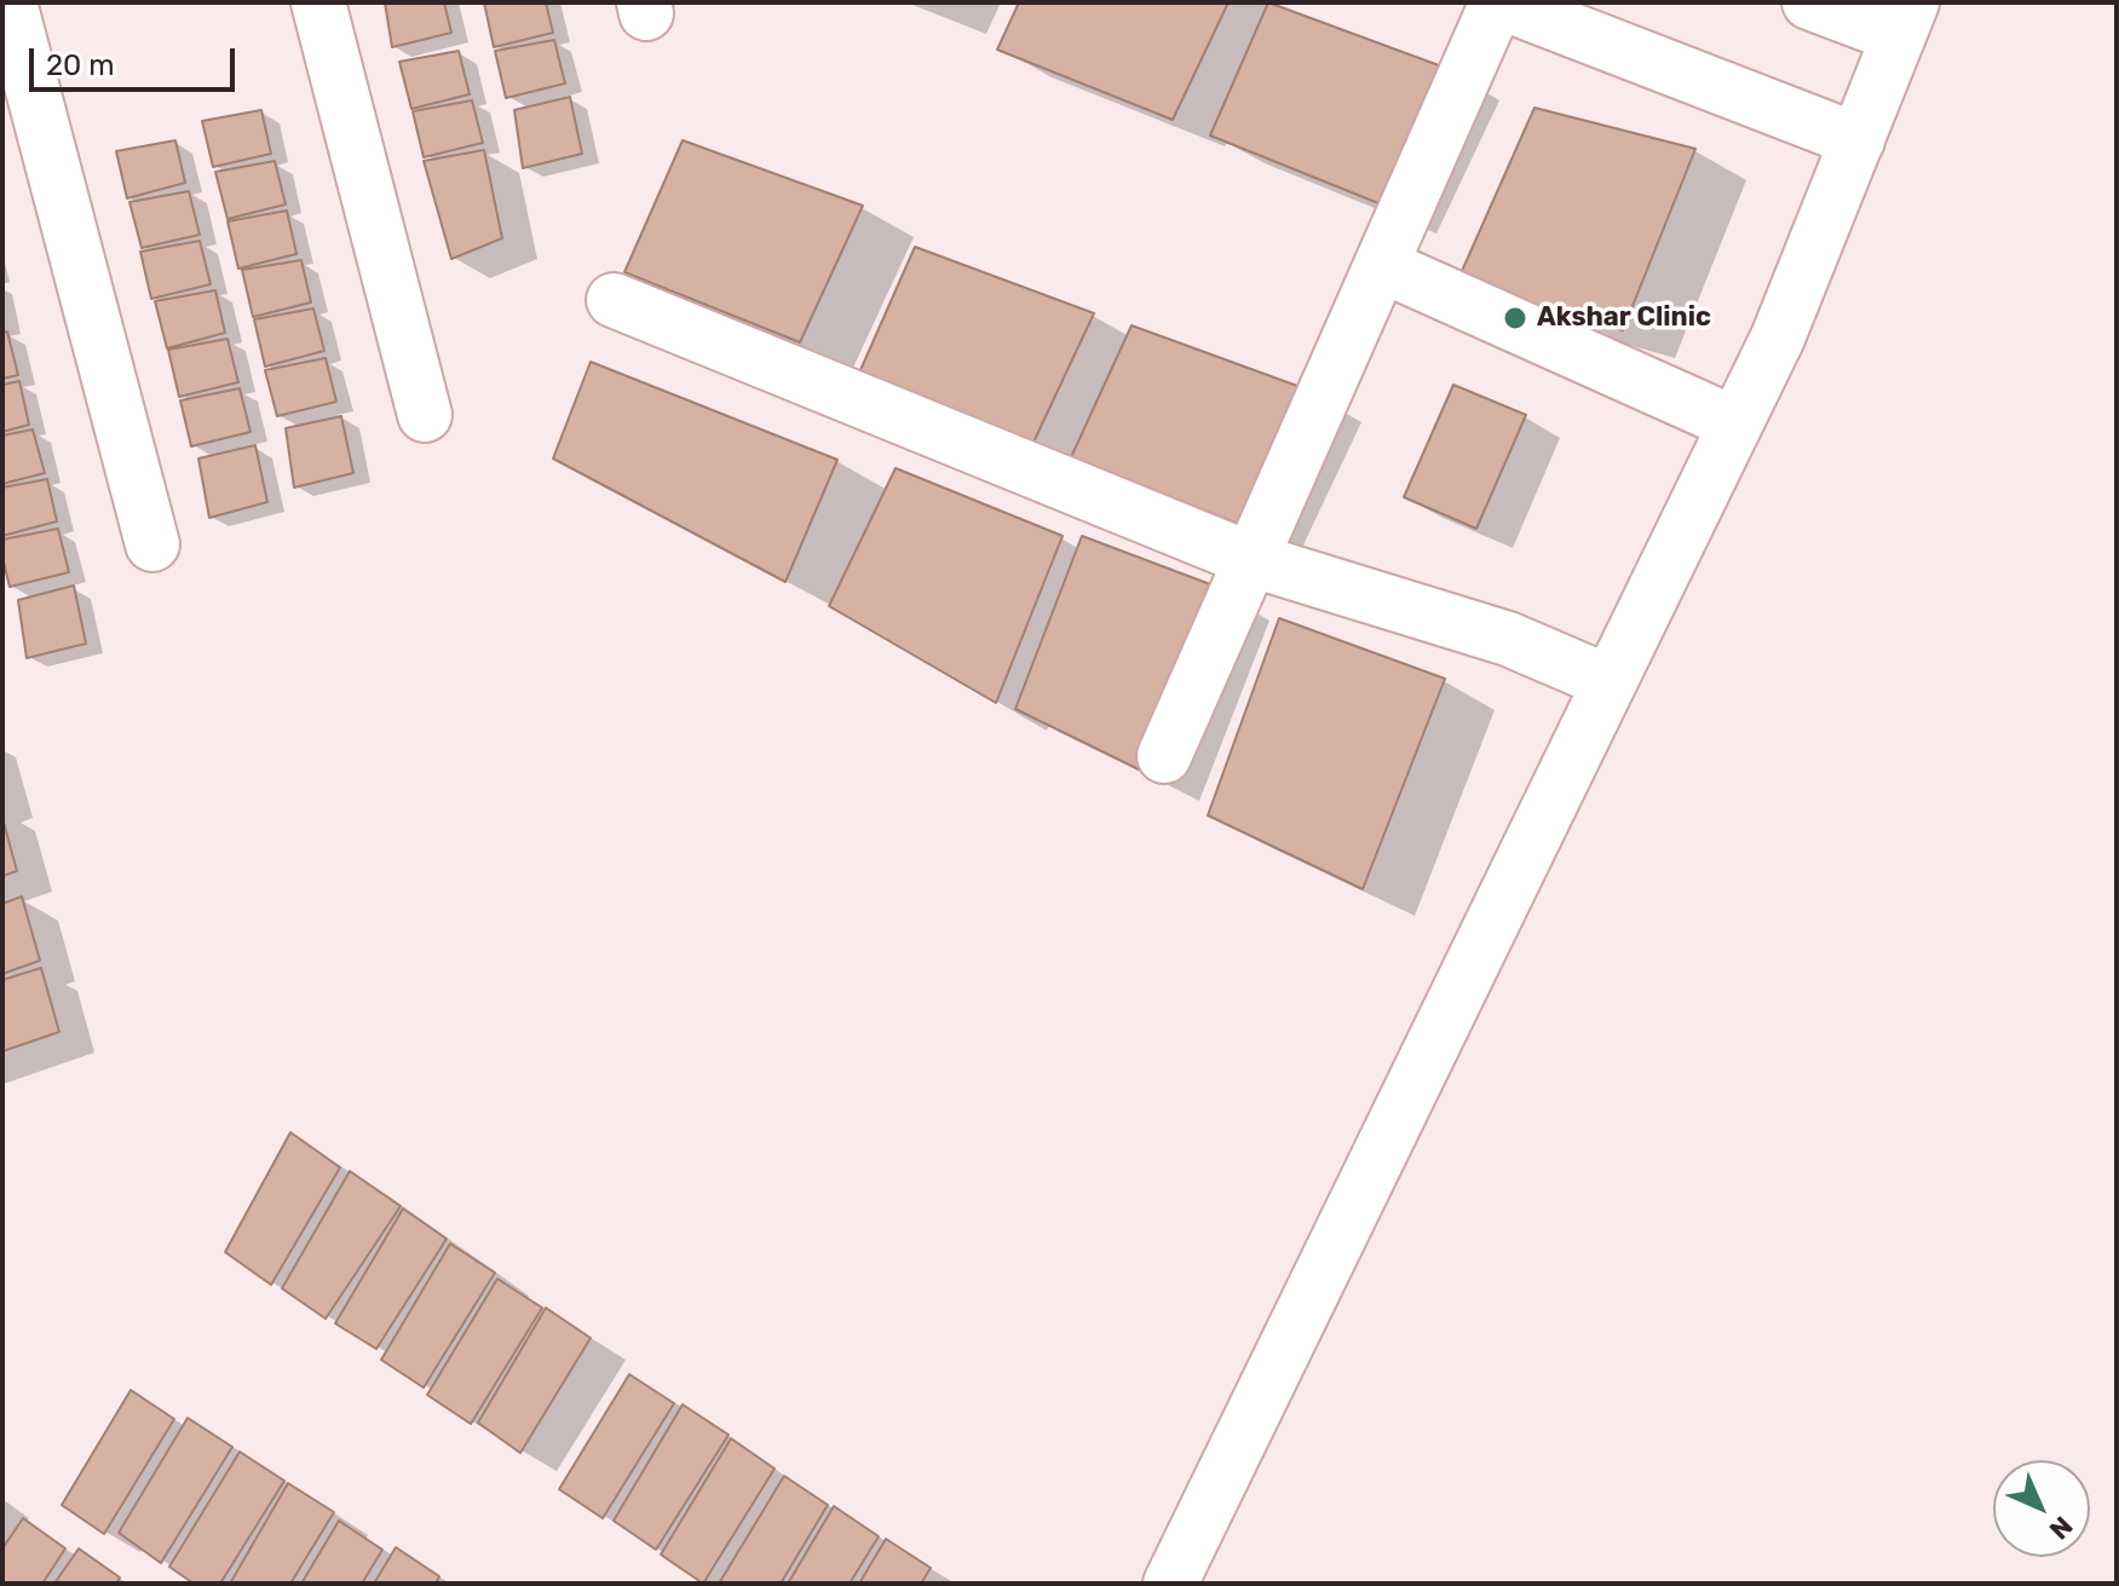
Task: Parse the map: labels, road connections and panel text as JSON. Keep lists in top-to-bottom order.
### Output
{
  "places": ["Akshar Clinic"],
  "scale_bar": "20 m",
  "north": "bottom right"
}
